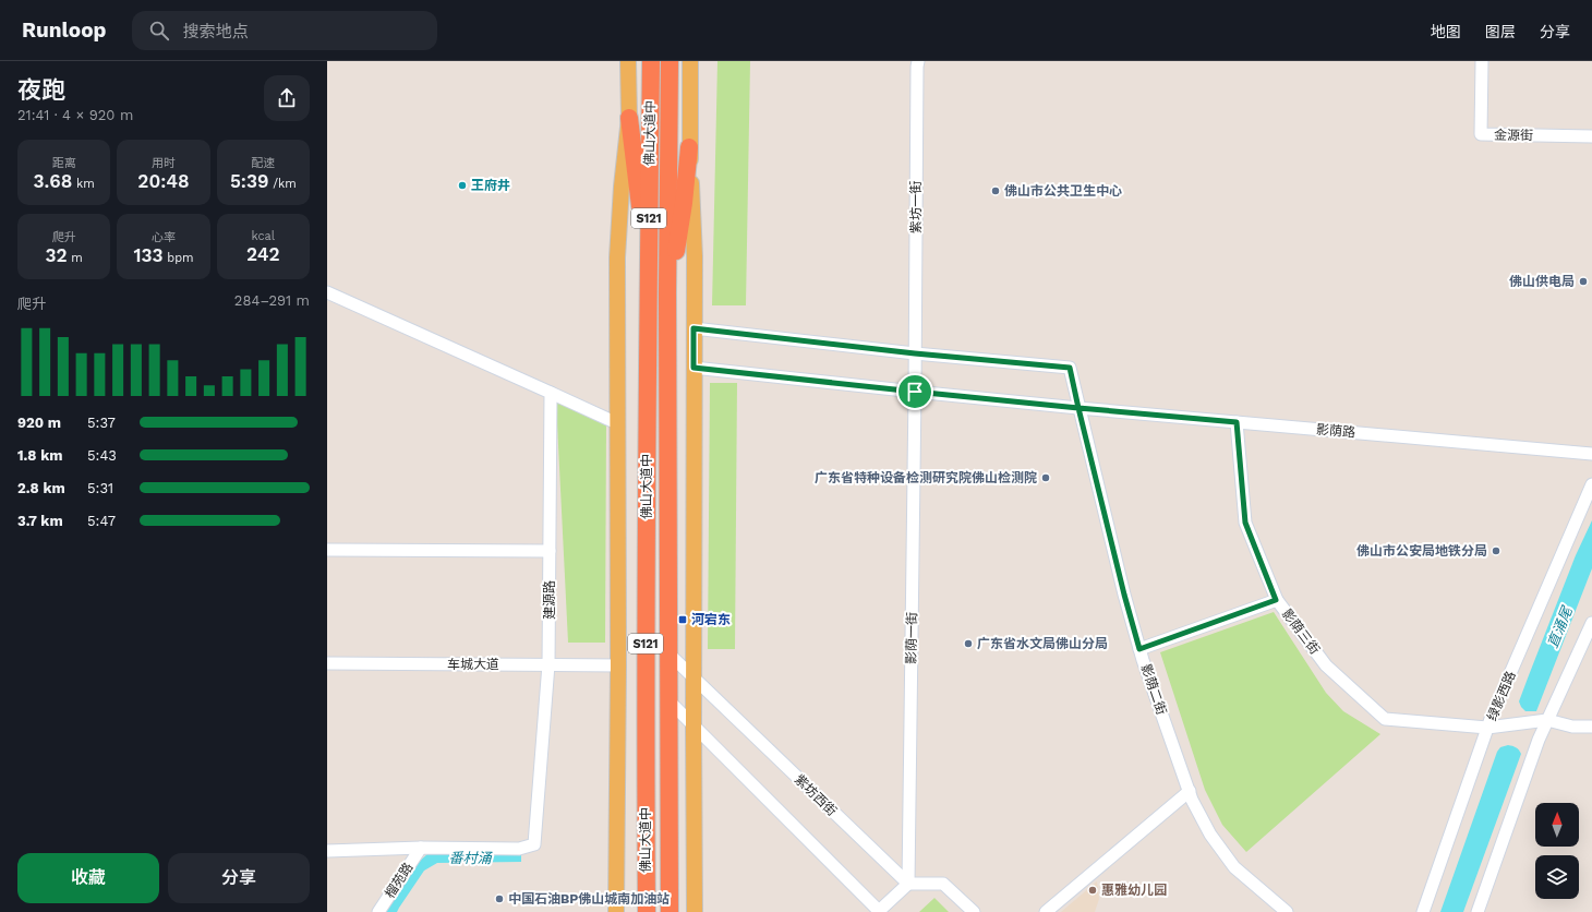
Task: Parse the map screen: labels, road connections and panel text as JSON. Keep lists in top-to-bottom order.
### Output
{
  "streets": {
    "highway": ["佛山大道中", "S121"],
    "street": [
      "金源街",
      "紫坊一街",
      "影荫路",
      "建源路",
      "影荫三街",
      "影荫一街",
      "车城大道",
      "影荫二街",
      "绿影西路",
      "紫坊西街",
      "榴苑路"
    ]
  },
  "crossings": [
    ["佛山大道中", "紫坊西街"],
    ["紫坊一街", "影荫路"],
    ["紫坊一街", "影荫一街"],
    ["影荫路", "影荫三街"],
    ["影荫路", "影荫一街"],
    ["影荫路", "影荫二街"],
    ["建源路", "车城大道"],
    ["建源路", "榴苑路"],
    ["影荫三街", "绿影西路"],
    ["影荫一街", "紫坊西街"]
  ],
  "water": ["直涌尾", "番村涌"],
  "places": {
    "other": [
      "王府井",
      "佛山市公共卫生中心",
      "佛山供电局",
      "广东省特种设备检测研究院佛山检测院",
      "佛山市公安局地铁分局",
      "广东省水文局佛山分局",
      "惠雅幼儿园",
      "中国石油BP佛山城南加油站"
    ],
    "transit": ["河宕东"]
  },
  "north": "top",
  "page": {
    "header": "Runloop",
    "search": "搜索地点",
    "nav": ["地图", "图层", "分享"],
    "heading": ["夜跑", "21:41 · 4 × 920 m"],
    "stats": [
      ["距离", "3.68 km"],
      ["用时", "20:48"],
      ["配速", "5:39 /km"],
      ["爬升", "32 m"],
      ["心率", "133 bpm"],
      ["kcal", "242"]
    ],
    "chart": ["爬升", "284–291 m"],
    "list": [
      {
        "name": "920 m",
        "note": "5:37"
      },
      {
        "name": "1.8 km",
        "note": "5:43"
      },
      {
        "name": "2.8 km",
        "note": "5:31"
      },
      {
        "name": "3.7 km",
        "note": "5:47"
      }
    ],
    "buttons": ["收藏", "分享"]
  }
}
